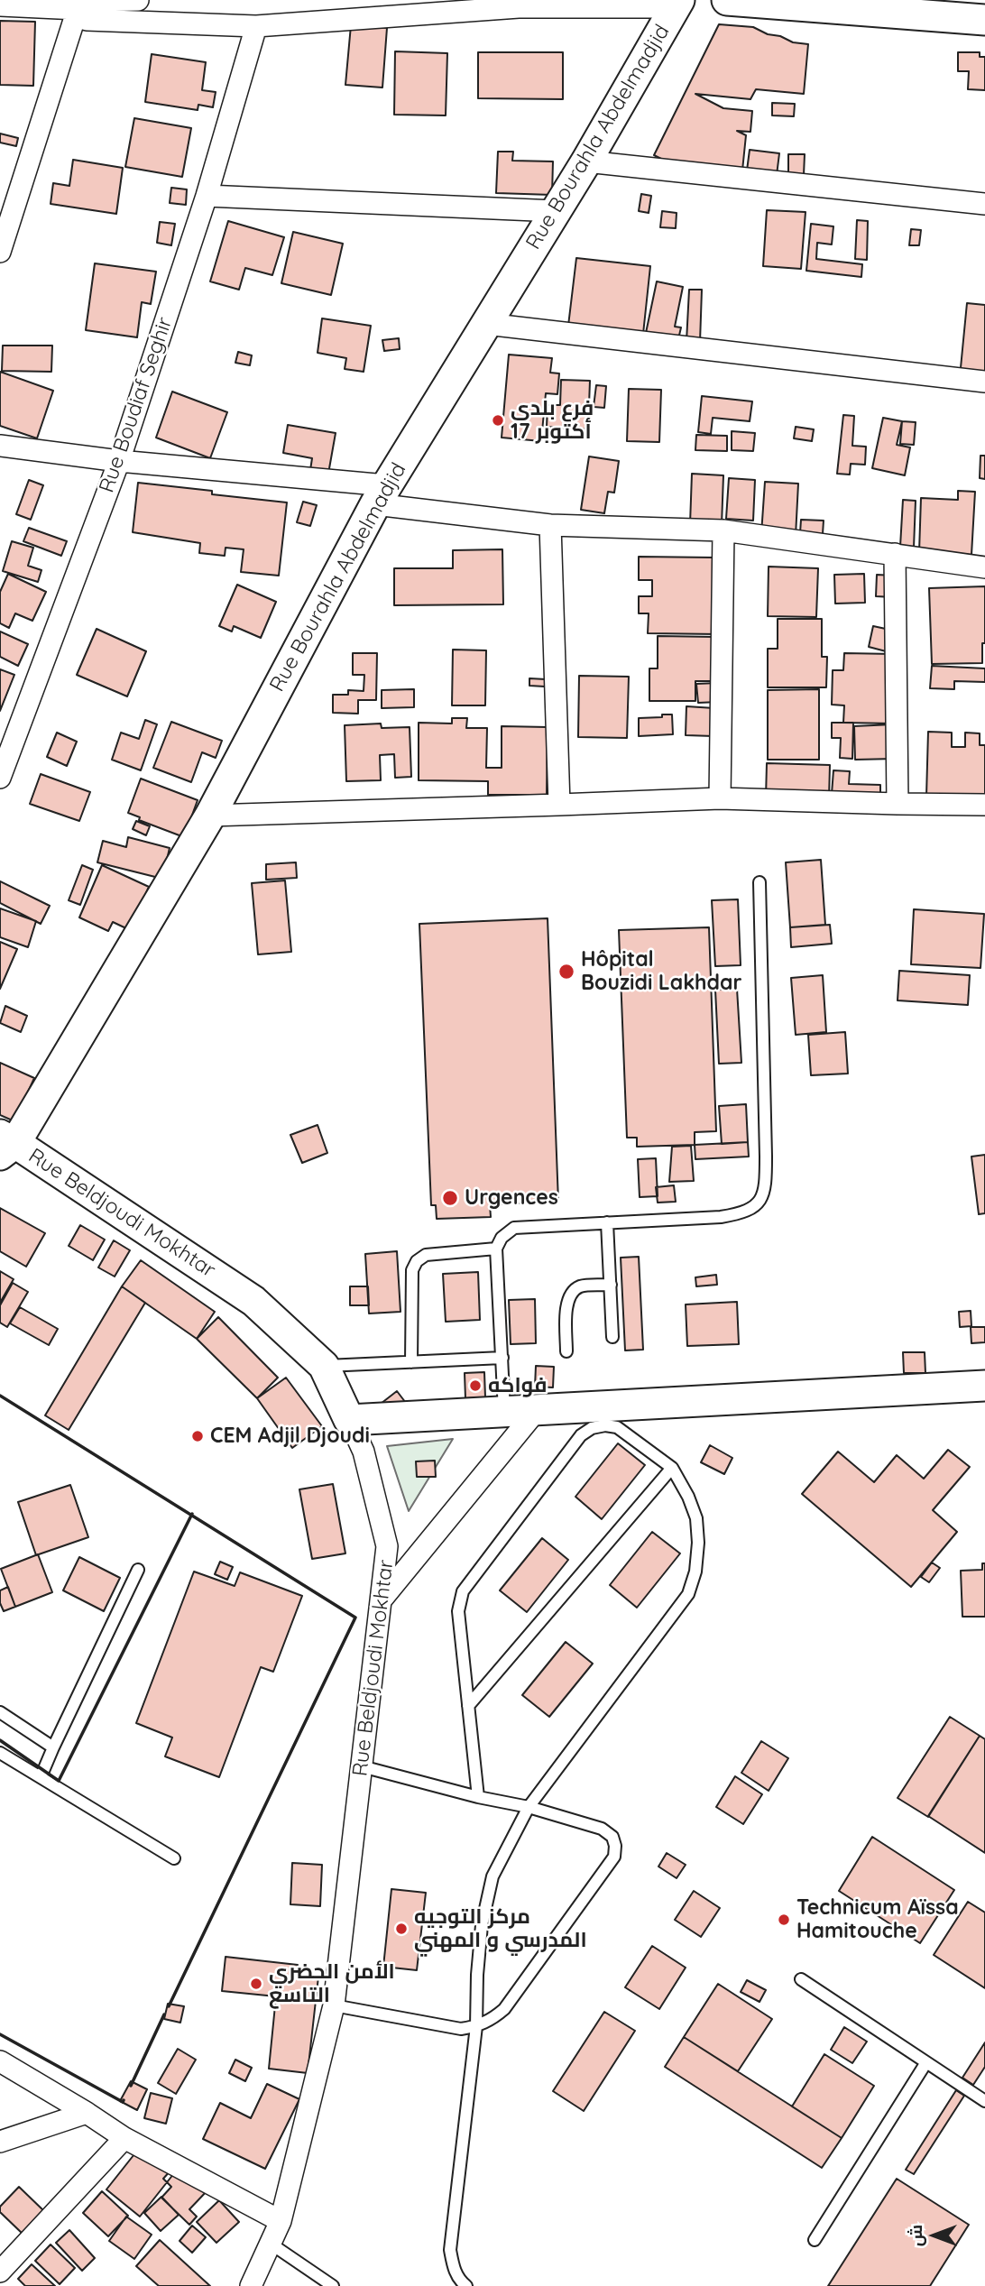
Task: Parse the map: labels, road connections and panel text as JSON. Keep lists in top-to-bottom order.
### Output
{
  "streets": {
    "street": ["Rue Bourahla Abdelmadjid", "Rue Boudiaf Seghir", "Rue Beldjoudi Mokhtar"]
  },
  "crossings": [
    ["Rue Bourahla Abdelmadjid", "Rue Beldjoudi Mokhtar"]
  ],
  "places": [
    "فرع بلدي 17 أكتوبر",
    "Hôpital Bouzidi Lakhdar",
    "Urgences",
    "فواكه",
    "CEM Adjil Djoudi",
    "Technicum Aïssa Hamitouche",
    "مركز التوجيه المدرسي و المهني",
    "الأمن الحضري التاسع"
  ],
  "north": "left"
}
